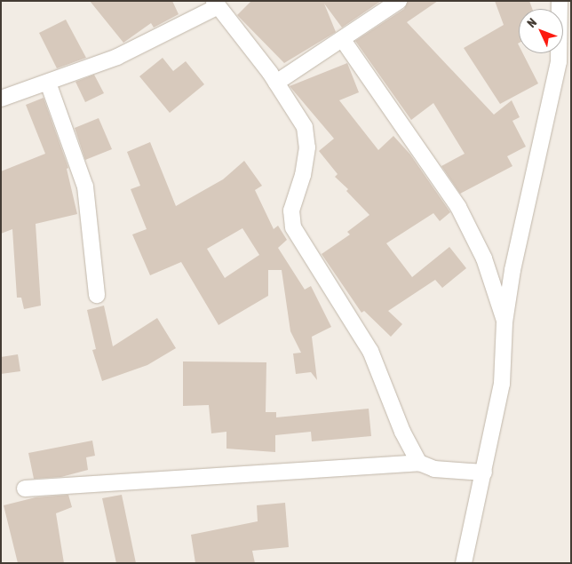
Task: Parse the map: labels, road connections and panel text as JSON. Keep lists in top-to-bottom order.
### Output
{
  "north": "top left"
}
